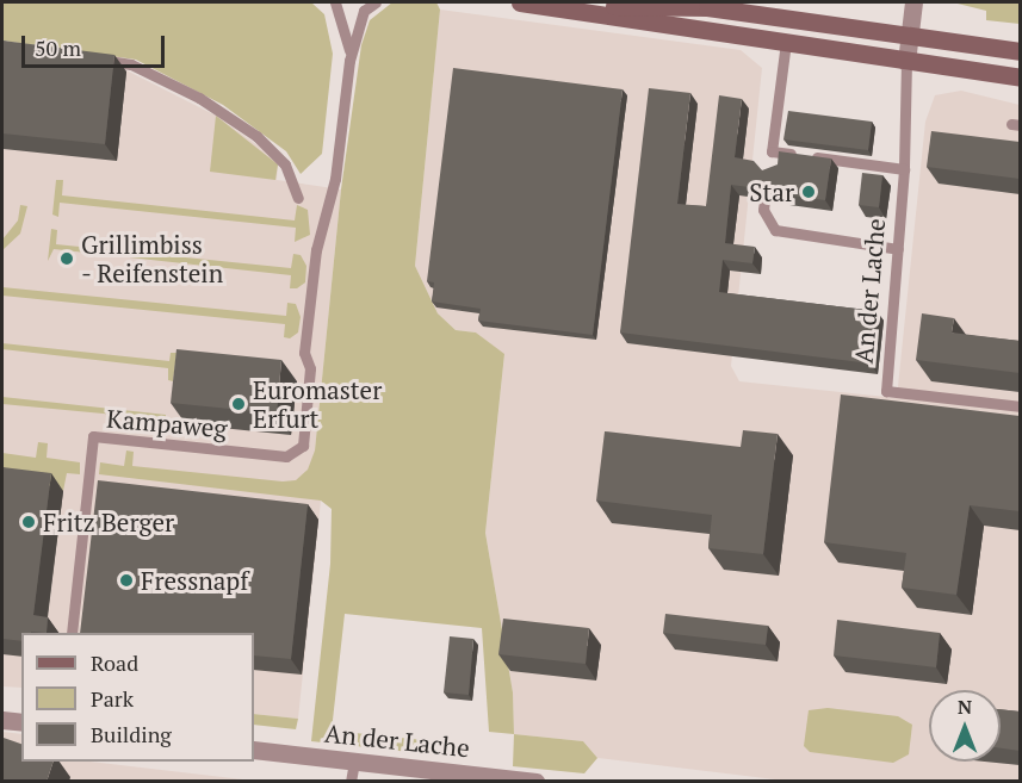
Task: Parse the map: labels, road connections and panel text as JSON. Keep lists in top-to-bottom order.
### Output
{
  "streets": {
    "street": ["An der Lache"],
    "lane": ["Kampaweg"]
  },
  "places": [
    "Star",
    "Grillimbiss - Reifenstein",
    "Euromaster Erfurt",
    "Fritz Berger",
    "Fressnapf"
  ],
  "legend": ["Road", "Park", "Building"],
  "scale_bar": "50 m",
  "north": "top"
}
